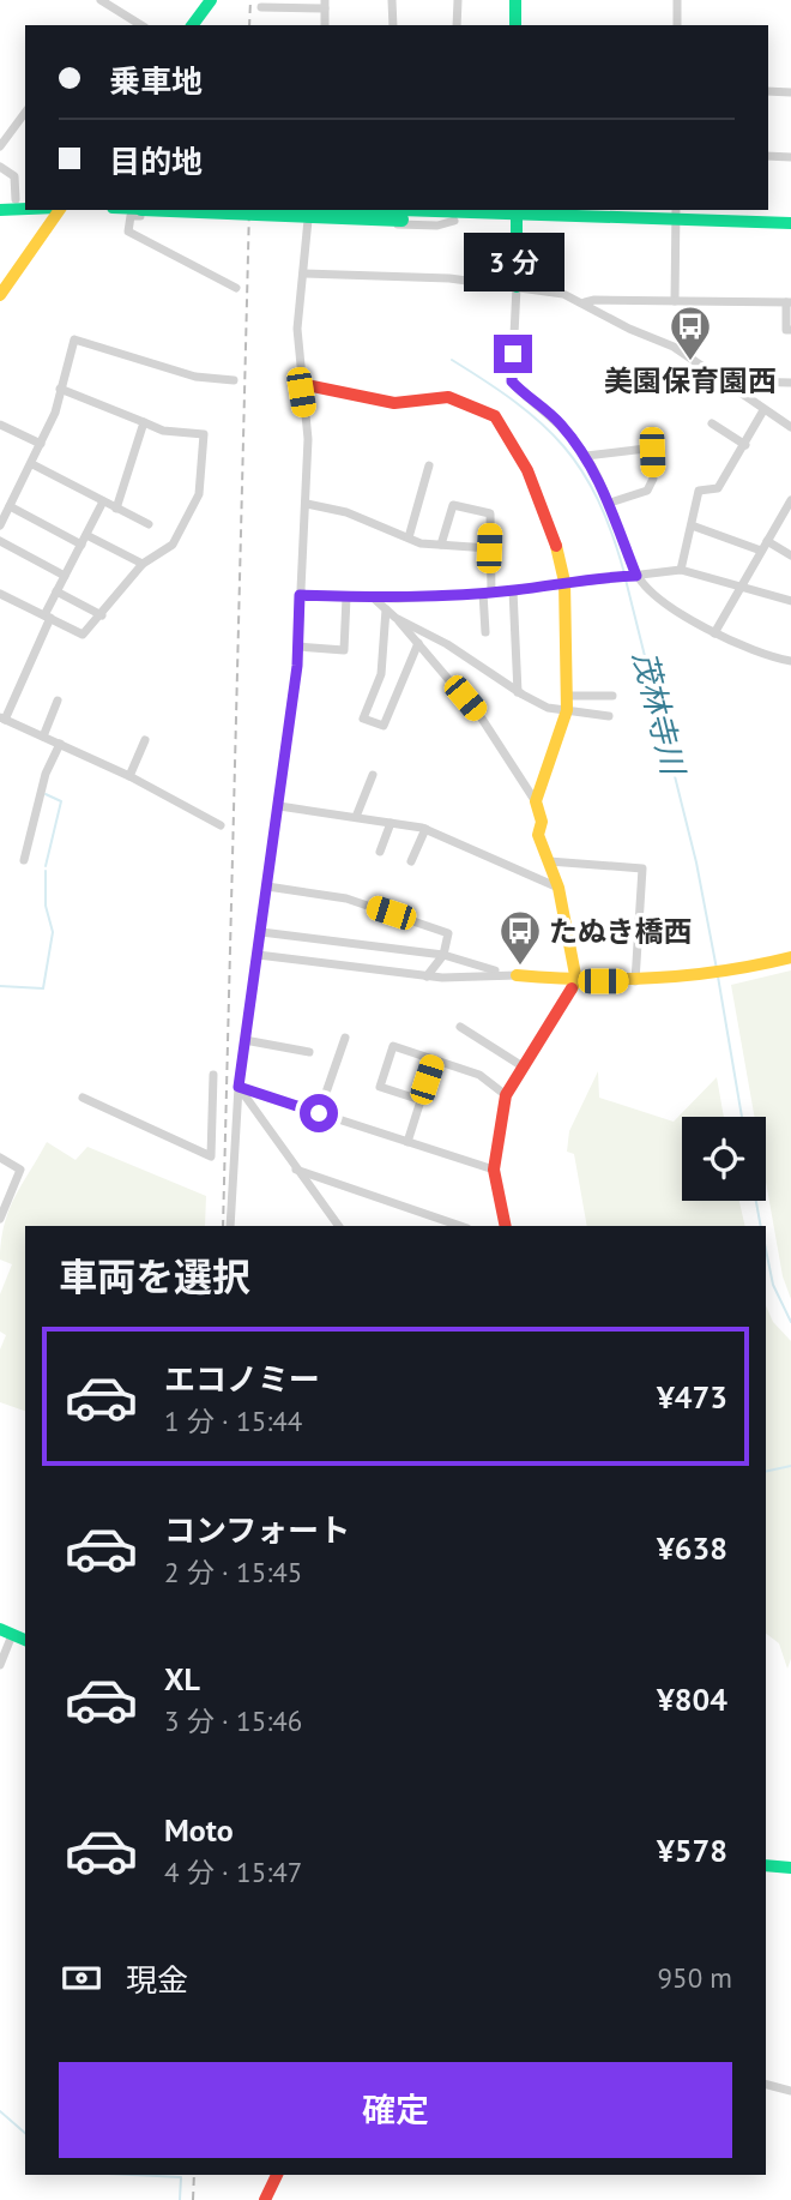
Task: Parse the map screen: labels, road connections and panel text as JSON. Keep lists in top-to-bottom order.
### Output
{
  "water": ["茂林寺川"],
  "places": {
    "bus stop": ["美園保育園西", "たぬき橋西"]
  },
  "page": {
    "banner": ["乗車地", "目的地"],
    "bubble": "3 分",
    "heading": "車両を選択",
    "list": [
      {
        "name": "エコノミー",
        "note": "1 分 · 15:44",
        "value": "¥473"
      },
      {
        "name": "コンフォート",
        "note": "2 分 · 15:45",
        "value": "¥638"
      },
      {
        "name": "XL",
        "note": "3 分 · 15:46",
        "value": "¥804"
      },
      {
        "name": "Moto",
        "note": "4 分 · 15:47",
        "value": "¥578"
      }
    ],
    "pay": ["現金", "950 m"],
    "buttons": "確定"
  }
}
